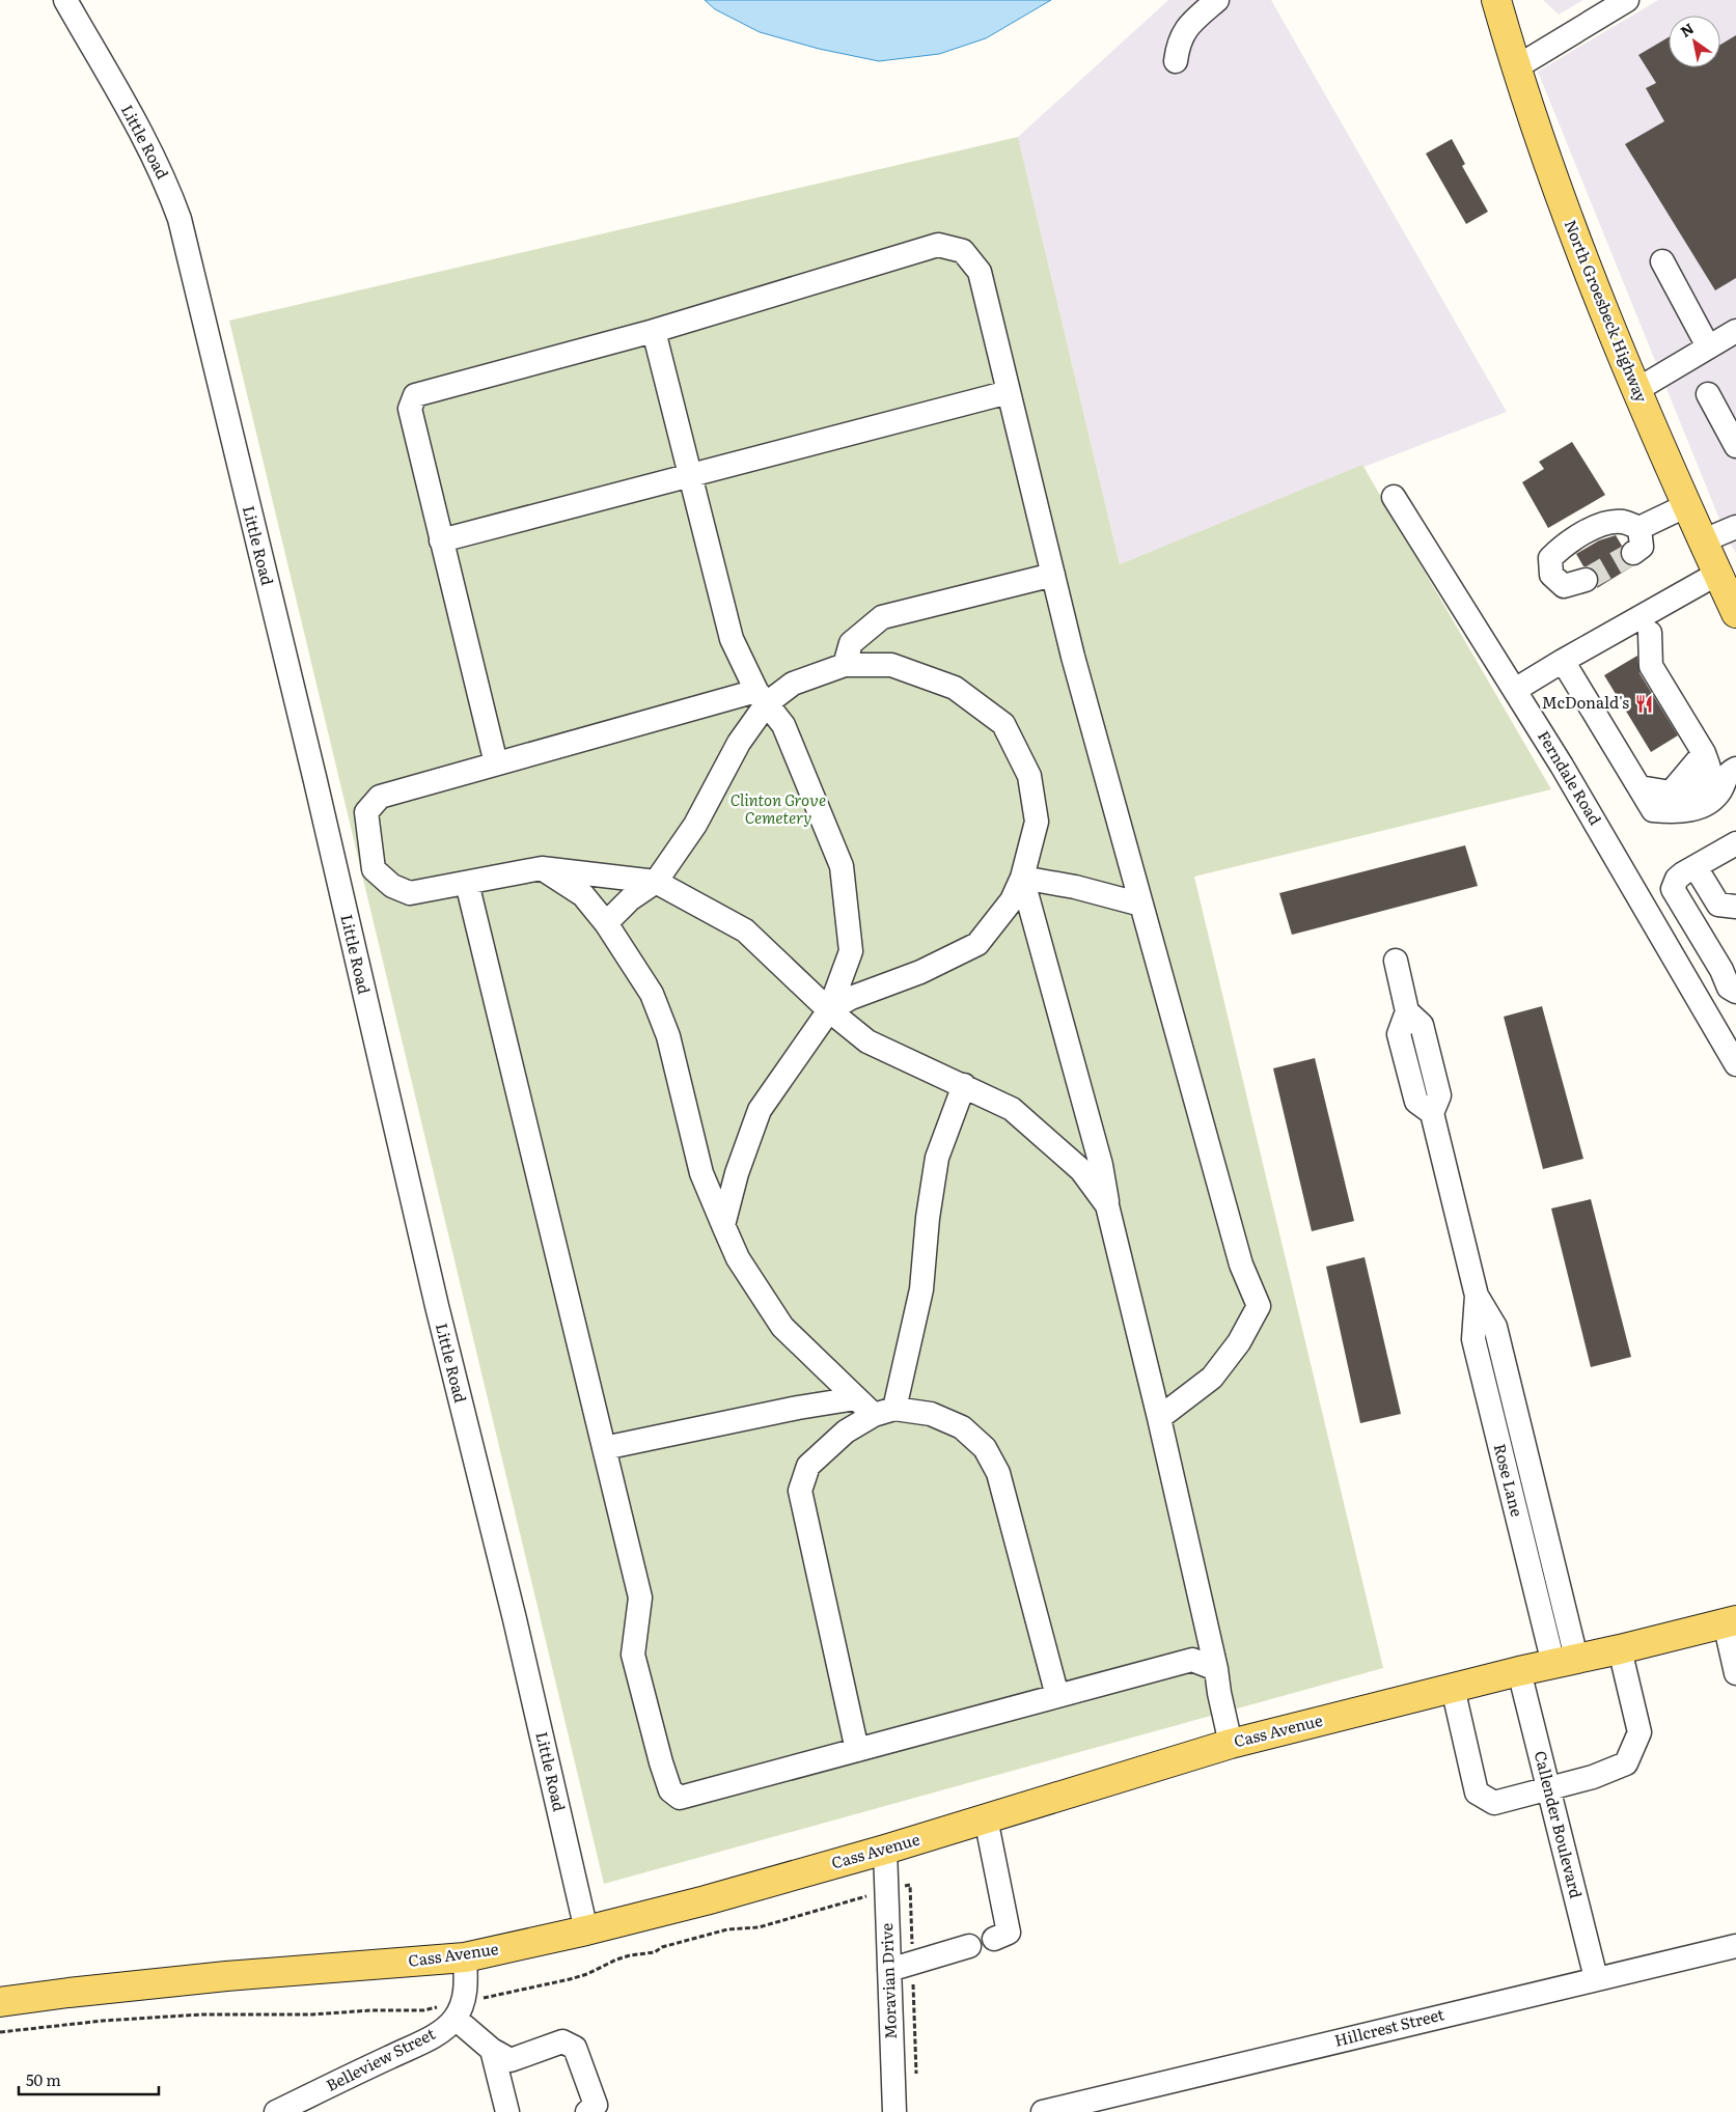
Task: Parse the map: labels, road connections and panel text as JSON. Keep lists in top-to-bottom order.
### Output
{
  "streets": {
    "main road": ["North Groesbeck Highway", "Cass Avenue"],
    "street": [
      "Little Road",
      "Ferndale Road",
      "Rose Lane",
      "Callender Boulevard",
      "Moravian Drive",
      "Hillcrest Street",
      "Belleview Street"
    ]
  },
  "crossings": [
    ["Little Road", "Cass Avenue"],
    ["Rose Lane", "Cass Avenue"],
    ["Cass Avenue", "Callender Boulevard"],
    ["Cass Avenue", "Moravian Drive"],
    ["Cass Avenue", "Belleview Street"],
    ["Callender Boulevard", "Hillcrest Street"]
  ],
  "parks": ["Clinton Grove Cemetery"],
  "places": {
    "restaurant": ["McDonald's"]
  },
  "scale_bar": "50 m",
  "north": "top left"
}
